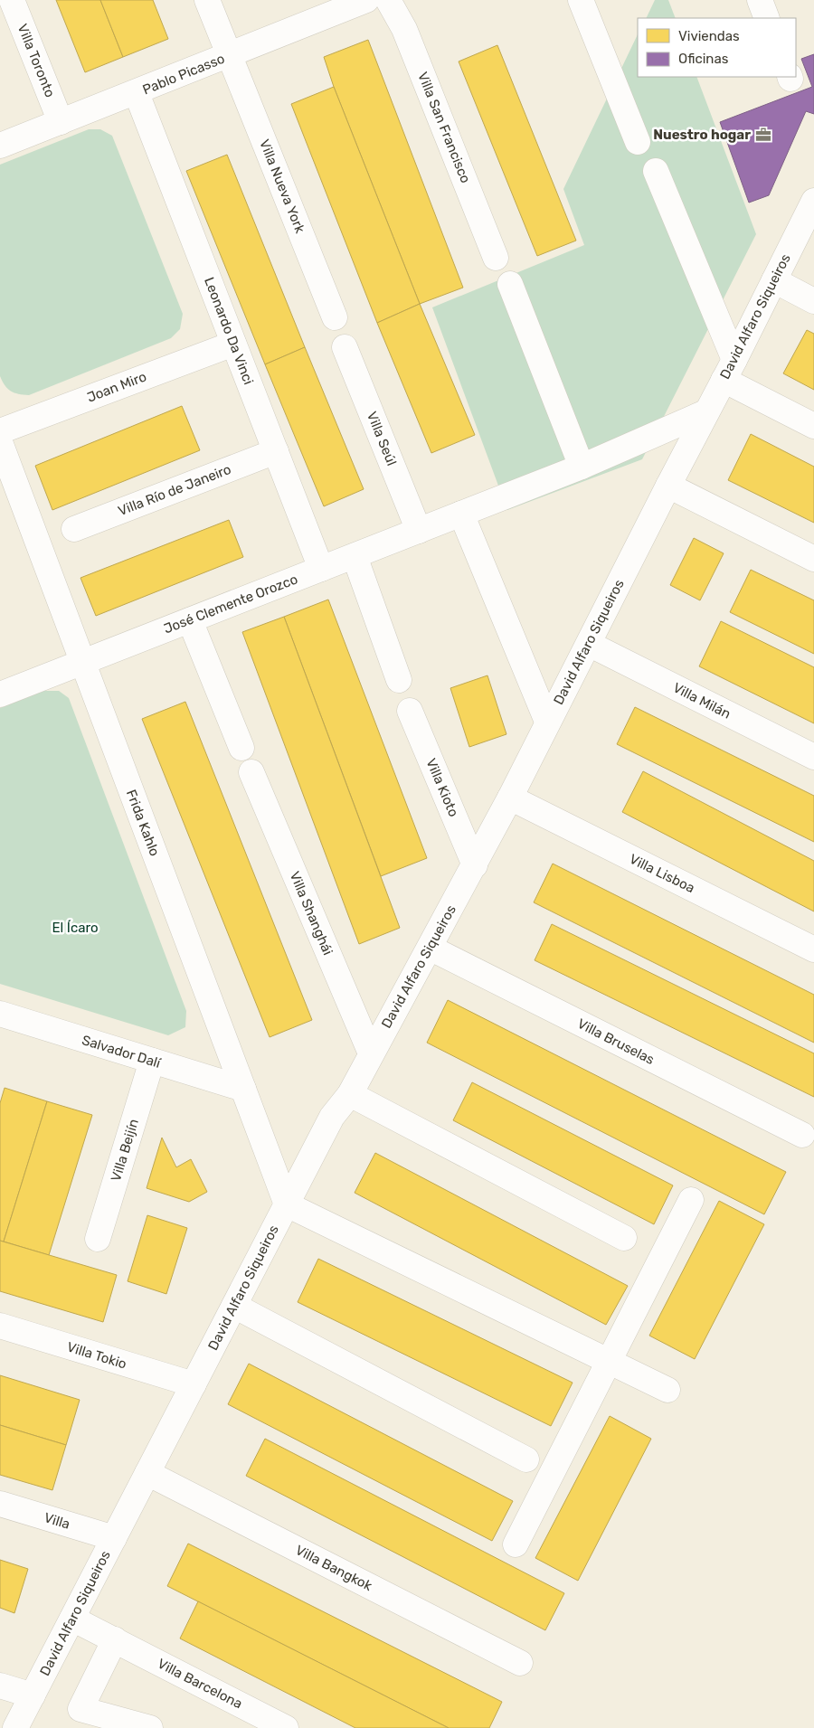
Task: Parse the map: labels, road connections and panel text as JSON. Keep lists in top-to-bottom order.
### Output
{
  "streets": {
    "street": [
      "Villa Toronto",
      "Pablo Picasso",
      "Villa San Francisco",
      "Villa Nueva York",
      "David Alfaro Siqueiros",
      "Leonardo Da Vinci",
      "Joan Miro",
      "Villa Seúl",
      "Villa Río de Janeiro",
      "José Clemente Orozco",
      "Villa Milán",
      "Villa Kioto",
      "Frida Kahlo",
      "Villa Lisboa",
      "Villa Shanghái",
      "Villa Bruselas",
      "Salvador Dalí",
      "Villa Beijín",
      "Villa Tokio",
      "Villa",
      "Villa Bangkok",
      "Villa Barcelona"
    ]
  },
  "crossings": [
    ["Villa Toronto", "Pablo Picasso"],
    ["Pablo Picasso", "Villa Nueva York"],
    ["Pablo Picasso", "Leonardo Da Vinci"],
    ["David Alfaro Siqueiros", "José Clemente Orozco"],
    ["David Alfaro Siqueiros", "Villa Milán"],
    ["David Alfaro Siqueiros", "Villa Kioto"],
    ["David Alfaro Siqueiros", "Frida Kahlo"],
    ["David Alfaro Siqueiros", "Villa Lisboa"],
    ["David Alfaro Siqueiros", "Villa Shanghái"],
    ["David Alfaro Siqueiros", "Villa Bruselas"],
    ["David Alfaro Siqueiros", "Villa Tokio"],
    ["David Alfaro Siqueiros", "Villa"],
    ["David Alfaro Siqueiros", "Villa Bangkok"],
    ["David Alfaro Siqueiros", "Villa Barcelona"],
    ["Leonardo Da Vinci", "Joan Miro"],
    ["Leonardo Da Vinci", "Villa Río de Janeiro"],
    ["Leonardo Da Vinci", "José Clemente Orozco"],
    ["Villa Seúl", "José Clemente Orozco"],
    ["José Clemente Orozco", "Frida Kahlo"],
    ["Frida Kahlo", "Salvador Dalí"],
    ["Salvador Dalí", "Villa Beijín"]
  ],
  "parks": ["El Ícaro"],
  "places": {
    "office": ["Nuestro hogar"]
  },
  "legend": ["Viviendas", "Oficinas"]
}
